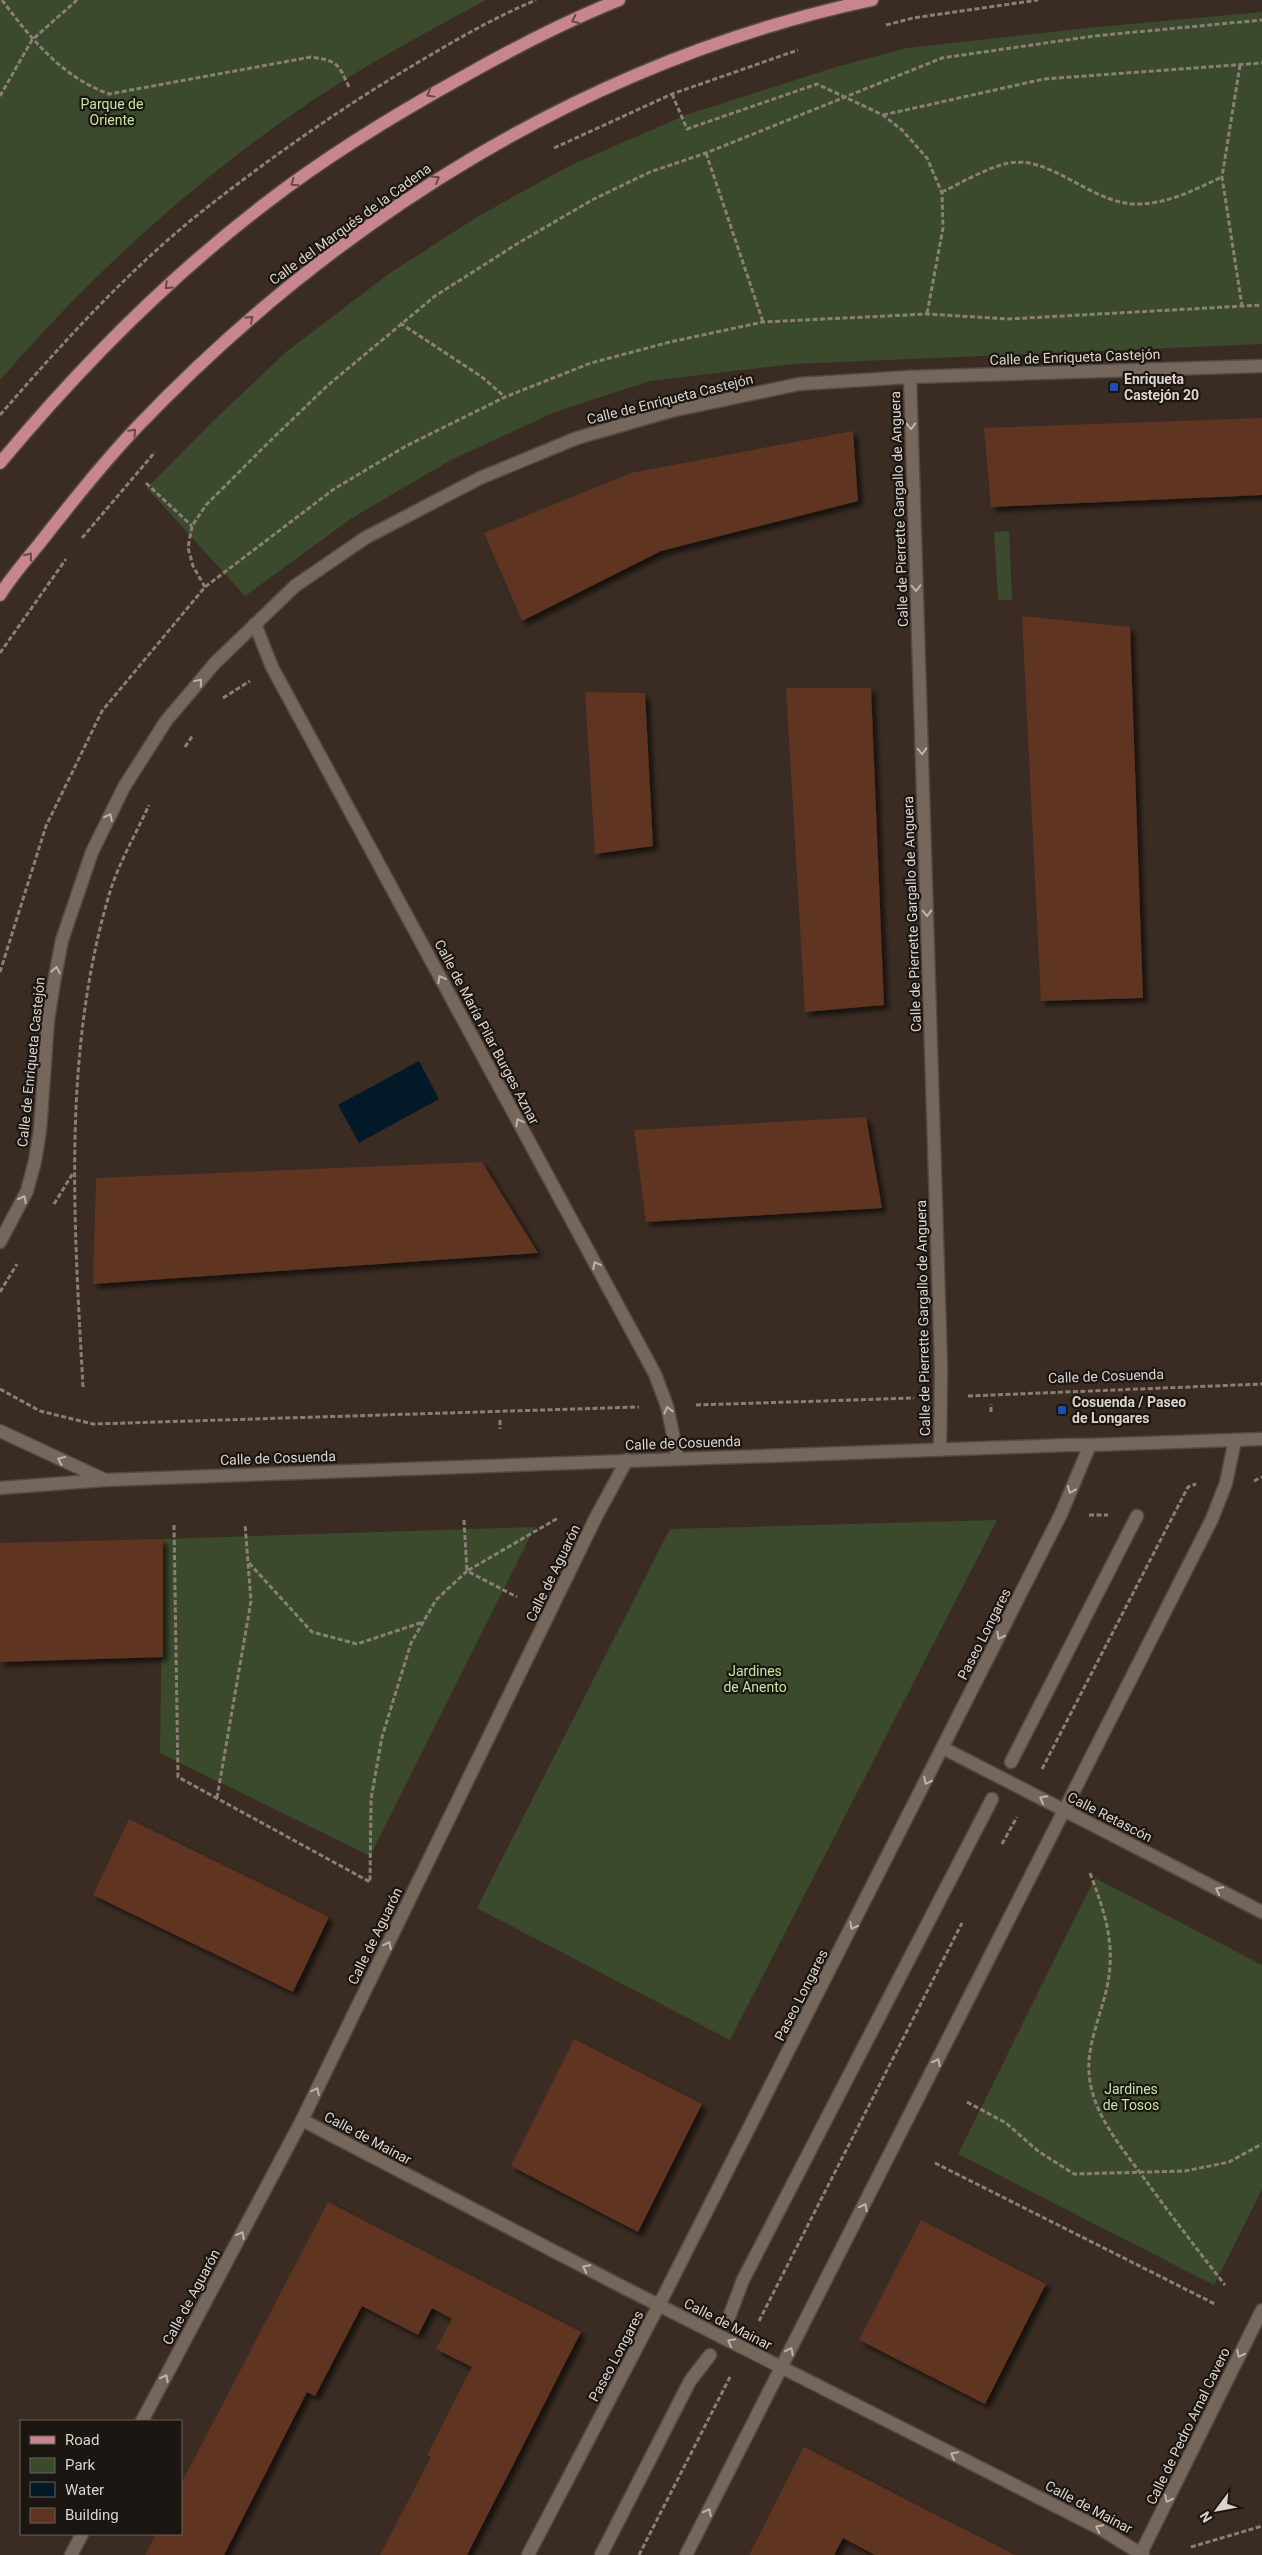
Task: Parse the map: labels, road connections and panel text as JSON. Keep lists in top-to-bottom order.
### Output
{
  "streets": {
    "main road": ["Calle del Marqués de la Cadena"],
    "street": [
      "Calle de Enriqueta Castejón",
      "Calle de Pierrette Gargallo de Anguera",
      "Calle de María Pilar Burges Aznar",
      "Calle de Cosuenda",
      "Calle de Aguarón",
      "Paseo Longares",
      "Calle Retascón",
      "Calle de Mainar",
      "Calle de Pedro Arnal Cavero"
    ]
  },
  "crossings": [
    ["Calle de Enriqueta Castejón", "Calle de Pierrette Gargallo de Anguera"],
    ["Calle de Enriqueta Castejón", "Calle de María Pilar Burges Aznar"],
    ["Calle de Pierrette Gargallo de Anguera", "Calle de Cosuenda"],
    ["Calle de María Pilar Burges Aznar", "Calle de Cosuenda"],
    ["Calle de Cosuenda", "Calle de Aguarón"],
    ["Calle de Cosuenda", "Paseo Longares"],
    ["Calle de Aguarón", "Calle de Mainar"],
    ["Paseo Longares", "Calle Retascón"],
    ["Paseo Longares", "Calle de Mainar"],
    ["Calle de Mainar", "Calle de Pedro Arnal Cavero"]
  ],
  "one_way": [
    "Calle de Enriqueta Castejón",
    "Calle de Pierrette Gargallo de Anguera",
    "Calle de María Pilar Burges Aznar",
    "Calle de Aguarón",
    "Calle Retascón",
    "Calle de Mainar",
    "Calle de Pedro Arnal Cavero"
  ],
  "parks": ["Parque de Oriente", "Jardines de Anento", "Jardines de Tosos"],
  "places": {
    "transit": ["Enriqueta Castejón 20", "Cosuenda / Paseo de Longares"]
  },
  "legend": [
    "Road",
    "Park",
    "Water",
    "Building"
  ],
  "north": "bottom left"
}
